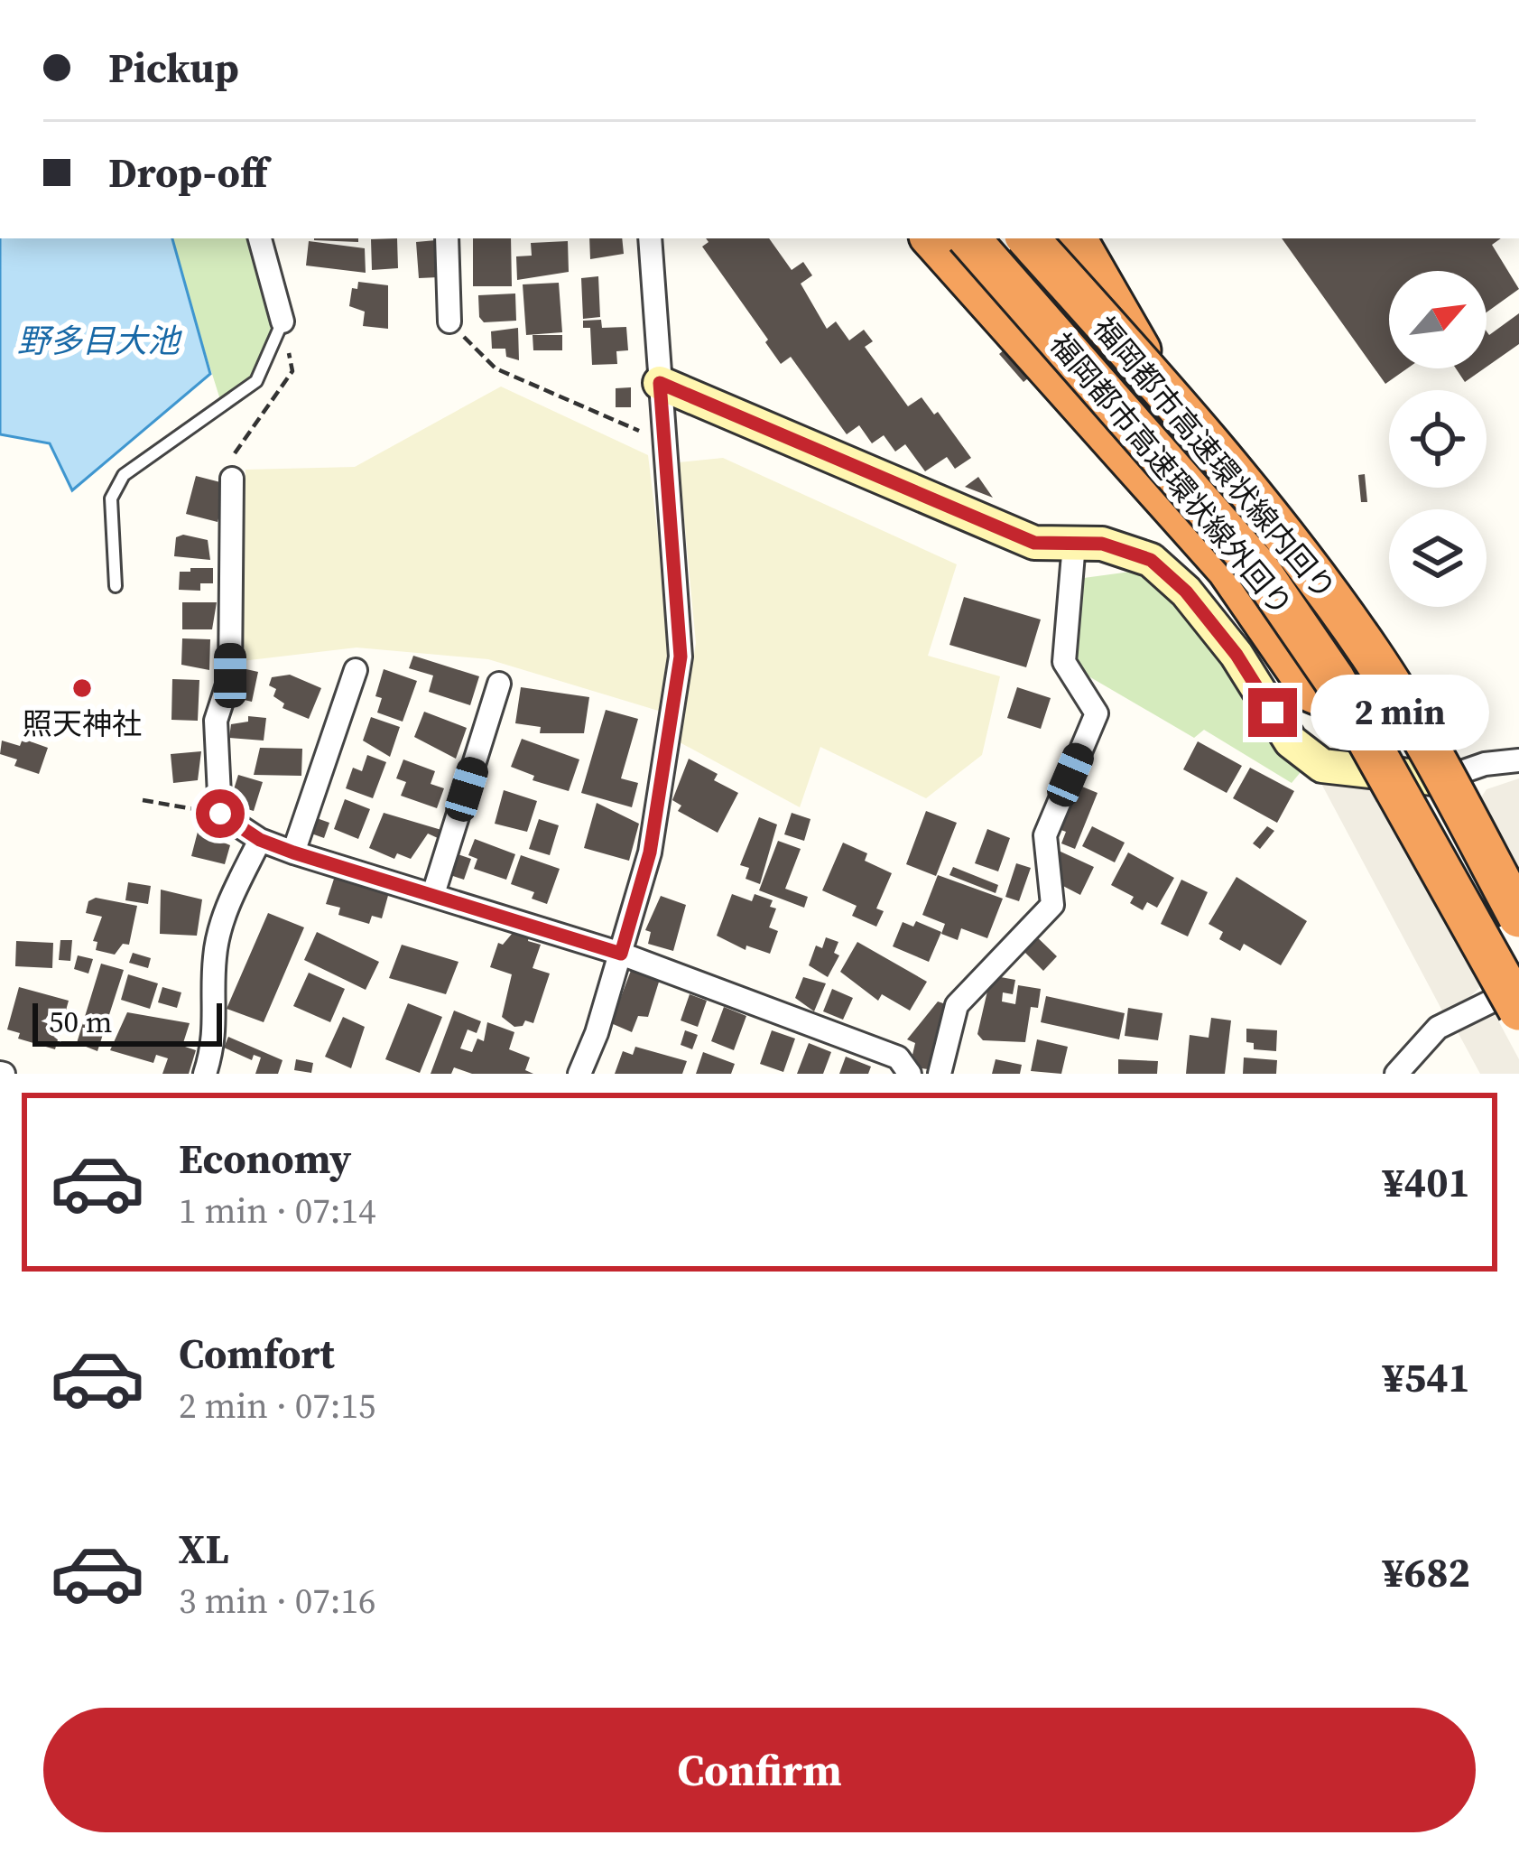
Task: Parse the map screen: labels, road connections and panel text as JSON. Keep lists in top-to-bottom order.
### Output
{
  "streets": {
    "highway": ["福岡都市高速環状線内回り", "福岡都市高速環状線外回り"]
  },
  "water": ["野多目大池"],
  "places": ["照天神社"],
  "scale_bar": "50 m",
  "north": "top right",
  "page": {
    "banner": ["Pickup", "Drop-off"],
    "bubble": "2 min",
    "scale": "50 m",
    "list": [
      {
        "name": "Economy",
        "note": "1 min · 07:14",
        "value": "¥401"
      },
      {
        "name": "Comfort",
        "note": "2 min · 07:15",
        "value": "¥541"
      },
      {
        "name": "XL",
        "note": "3 min · 07:16",
        "value": "¥682"
      }
    ],
    "buttons": "Confirm"
  }
}
